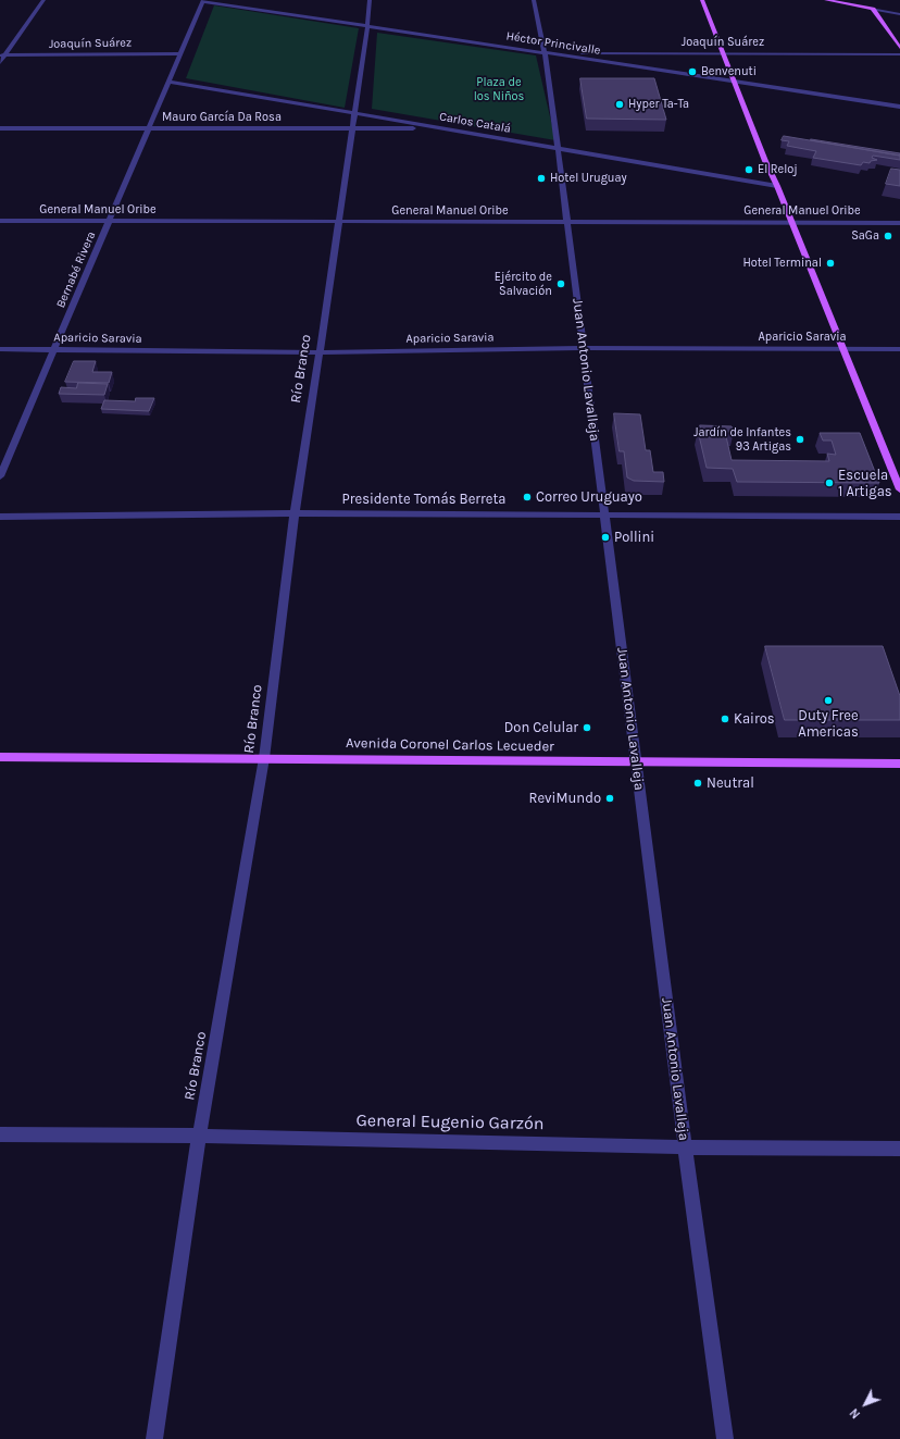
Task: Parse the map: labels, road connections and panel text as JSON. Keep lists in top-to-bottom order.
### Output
{
  "streets": {
    "main road": ["Avenida Coronel Carlos Lecueder"],
    "street": [
      "Joaquín Suárez",
      "Héctor Princivalle",
      "Mauro García Da Rosa",
      "Carlos Catalá",
      "General Manuel Oribe",
      "Bernabé Rivera",
      "Aparicio Saravia",
      "Río Branco",
      "Juan Antonio Lavalleja",
      "Presidente Tomás Berreta",
      "General Eugenio Garzón"
    ]
  },
  "crossings": [
    ["Joaquín Suárez", "Héctor Princivalle"],
    ["Joaquín Suárez", "Bernabé Rivera"],
    ["Joaquín Suárez", "Juan Antonio Lavalleja"],
    ["Héctor Princivalle", "Bernabé Rivera"],
    ["Héctor Princivalle", "Río Branco"],
    ["Héctor Princivalle", "Juan Antonio Lavalleja"],
    ["Mauro García Da Rosa", "Carlos Catalá"],
    ["Mauro García Da Rosa", "Bernabé Rivera"],
    ["Mauro García Da Rosa", "Río Branco"],
    ["Carlos Catalá", "Bernabé Rivera"],
    ["Carlos Catalá", "Río Branco"],
    ["Carlos Catalá", "Juan Antonio Lavalleja"],
    ["General Manuel Oribe", "Bernabé Rivera"],
    ["General Manuel Oribe", "Río Branco"],
    ["General Manuel Oribe", "Juan Antonio Lavalleja"],
    ["Bernabé Rivera", "Aparicio Saravia"],
    ["Aparicio Saravia", "Río Branco"],
    ["Aparicio Saravia", "Juan Antonio Lavalleja"],
    ["Río Branco", "Presidente Tomás Berreta"],
    ["Río Branco", "Avenida Coronel Carlos Lecueder"],
    ["Río Branco", "General Eugenio Garzón"],
    ["Juan Antonio Lavalleja", "Presidente Tomás Berreta"],
    ["Juan Antonio Lavalleja", "Avenida Coronel Carlos Lecueder"],
    ["Juan Antonio Lavalleja", "General Eugenio Garzón"]
  ],
  "parks": ["Plaza de los Niños"],
  "places": [
    "Benvenuti",
    "Hyper Ta-Ta",
    "El Reloj",
    "Hotel Uruguay",
    "SaGa",
    "Hotel Terminal",
    "Ejército de Salvación",
    "Jardín de Infantes 93 Artigas",
    "Escuela 1 Artigas",
    "Correo Uruguayo",
    "Pollini",
    "Duty Free Americas",
    "Kairos",
    "Don Celular",
    "Neutral",
    "ReviMundo"
  ],
  "north": "bottom left"
}
